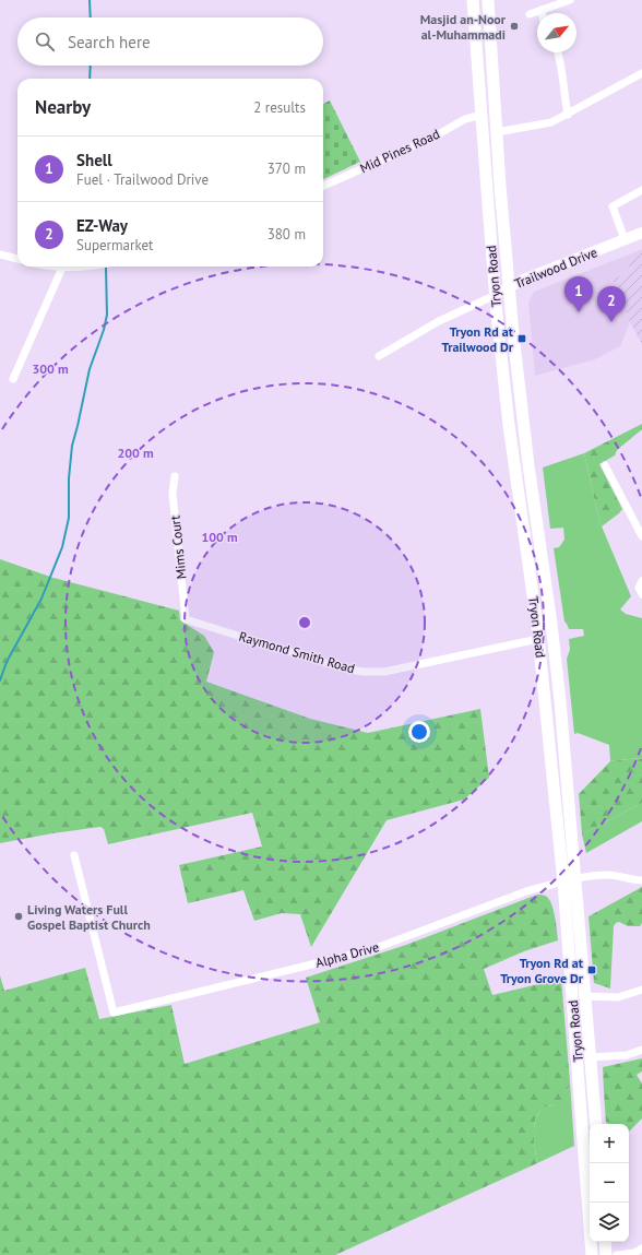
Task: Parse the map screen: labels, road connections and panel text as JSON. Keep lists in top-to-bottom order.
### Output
{
  "streets": {
    "main road": ["Tryon Road"],
    "street": [
      "Mid Pines Road",
      "Trailwood Drive",
      "Mims Court",
      "Raymond Smith Road",
      "Alpha Drive"
    ]
  },
  "crossings": [
    ["Mid Pines Road", "Tryon Road"],
    ["Trailwood Drive", "Tryon Road"],
    ["Tryon Road", "Raymond Smith Road"],
    ["Tryon Road", "Alpha Drive"],
    ["Mims Court", "Raymond Smith Road"]
  ],
  "places": {
    "other": ["Masjid an-Noor al-Muhammadi", "Living Waters Full Gospel Baptist Church"],
    "transit": ["Tryon Rd at Trailwood Dr", "Tryon Rd at Tryon Grove Dr"]
  },
  "north": "top right",
  "page": {
    "search": "Search here",
    "heading": ["Nearby", "2 results"],
    "list": [
      {
        "mark": "1",
        "name": "Shell",
        "note": "Fuel · Trailwood Drive",
        "value": "370 m"
      },
      {
        "mark": "2",
        "name": "EZ-Way",
        "note": "Supermarket",
        "value": "380 m"
      }
    ],
    "pins": ["1", "2"],
    "map_buttons": ["+", "−"]
  },
  "rings": ["300 m", "200 m", "100 m"]
}
